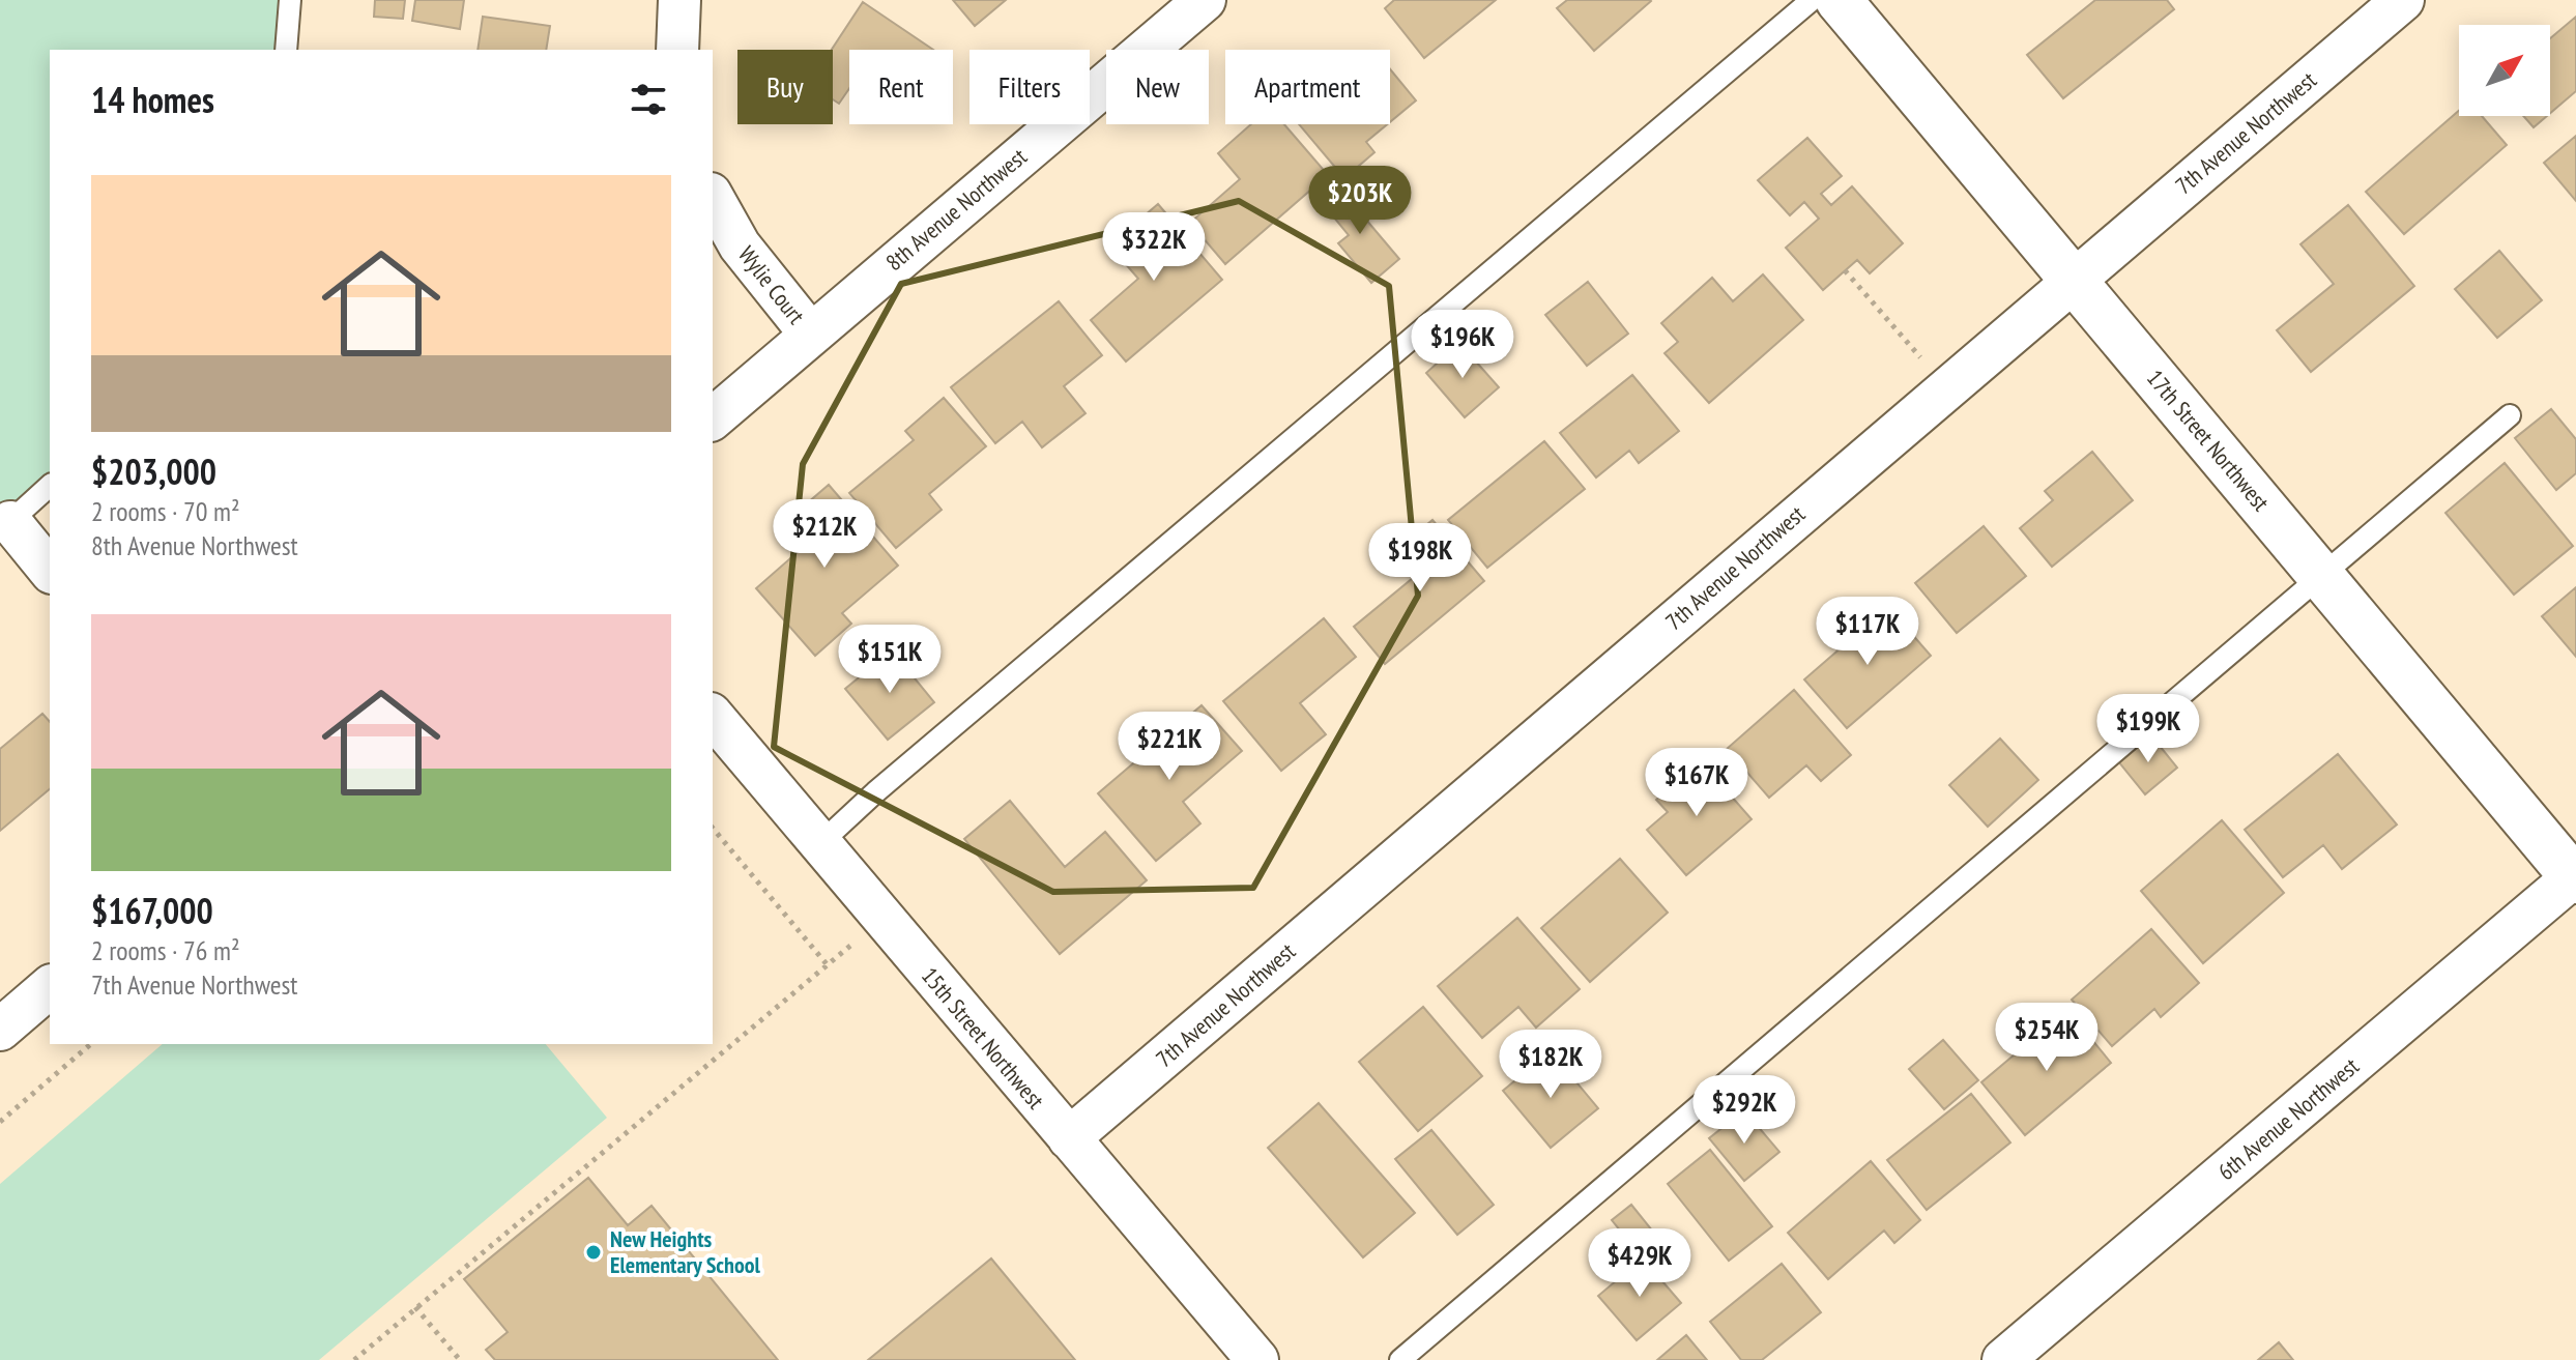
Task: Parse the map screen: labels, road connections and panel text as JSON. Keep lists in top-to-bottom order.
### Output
{
  "streets": {
    "street": [
      "7th Avenue Northwest",
      "8th Avenue Northwest",
      "Wylie Court",
      "17th Street Northwest",
      "15th Street Northwest",
      "6th Avenue Northwest"
    ]
  },
  "crossings": [
    ["7th Avenue Northwest", "17th Street Northwest"],
    ["7th Avenue Northwest", "15th Street Northwest"],
    ["8th Avenue Northwest", "Wylie Court"],
    ["17th Street Northwest", "6th Avenue Northwest"]
  ],
  "places": ["New Heights Elementary School"],
  "north": "top right",
  "page": {
    "chip": [
      "Buy",
      "Rent",
      "Filters",
      "New",
      "Apartment"
    ],
    "heading": "14 homes",
    "list": [
      {
        "name": "$203,000",
        "note": "2 rooms · 70 m² · 8th Avenue Northwest"
      },
      {
        "name": "$167,000",
        "note": "2 rooms · 76 m² · 7th Avenue Northwest"
      }
    ],
    "price": [
      "$203K",
      "$322K",
      "$196K",
      "$212K",
      "$198K",
      "$117K",
      "$151K",
      "$199K",
      "$221K",
      "$167K",
      "$254K",
      "$182K",
      "$292K",
      "$429K"
    ]
  }
}
